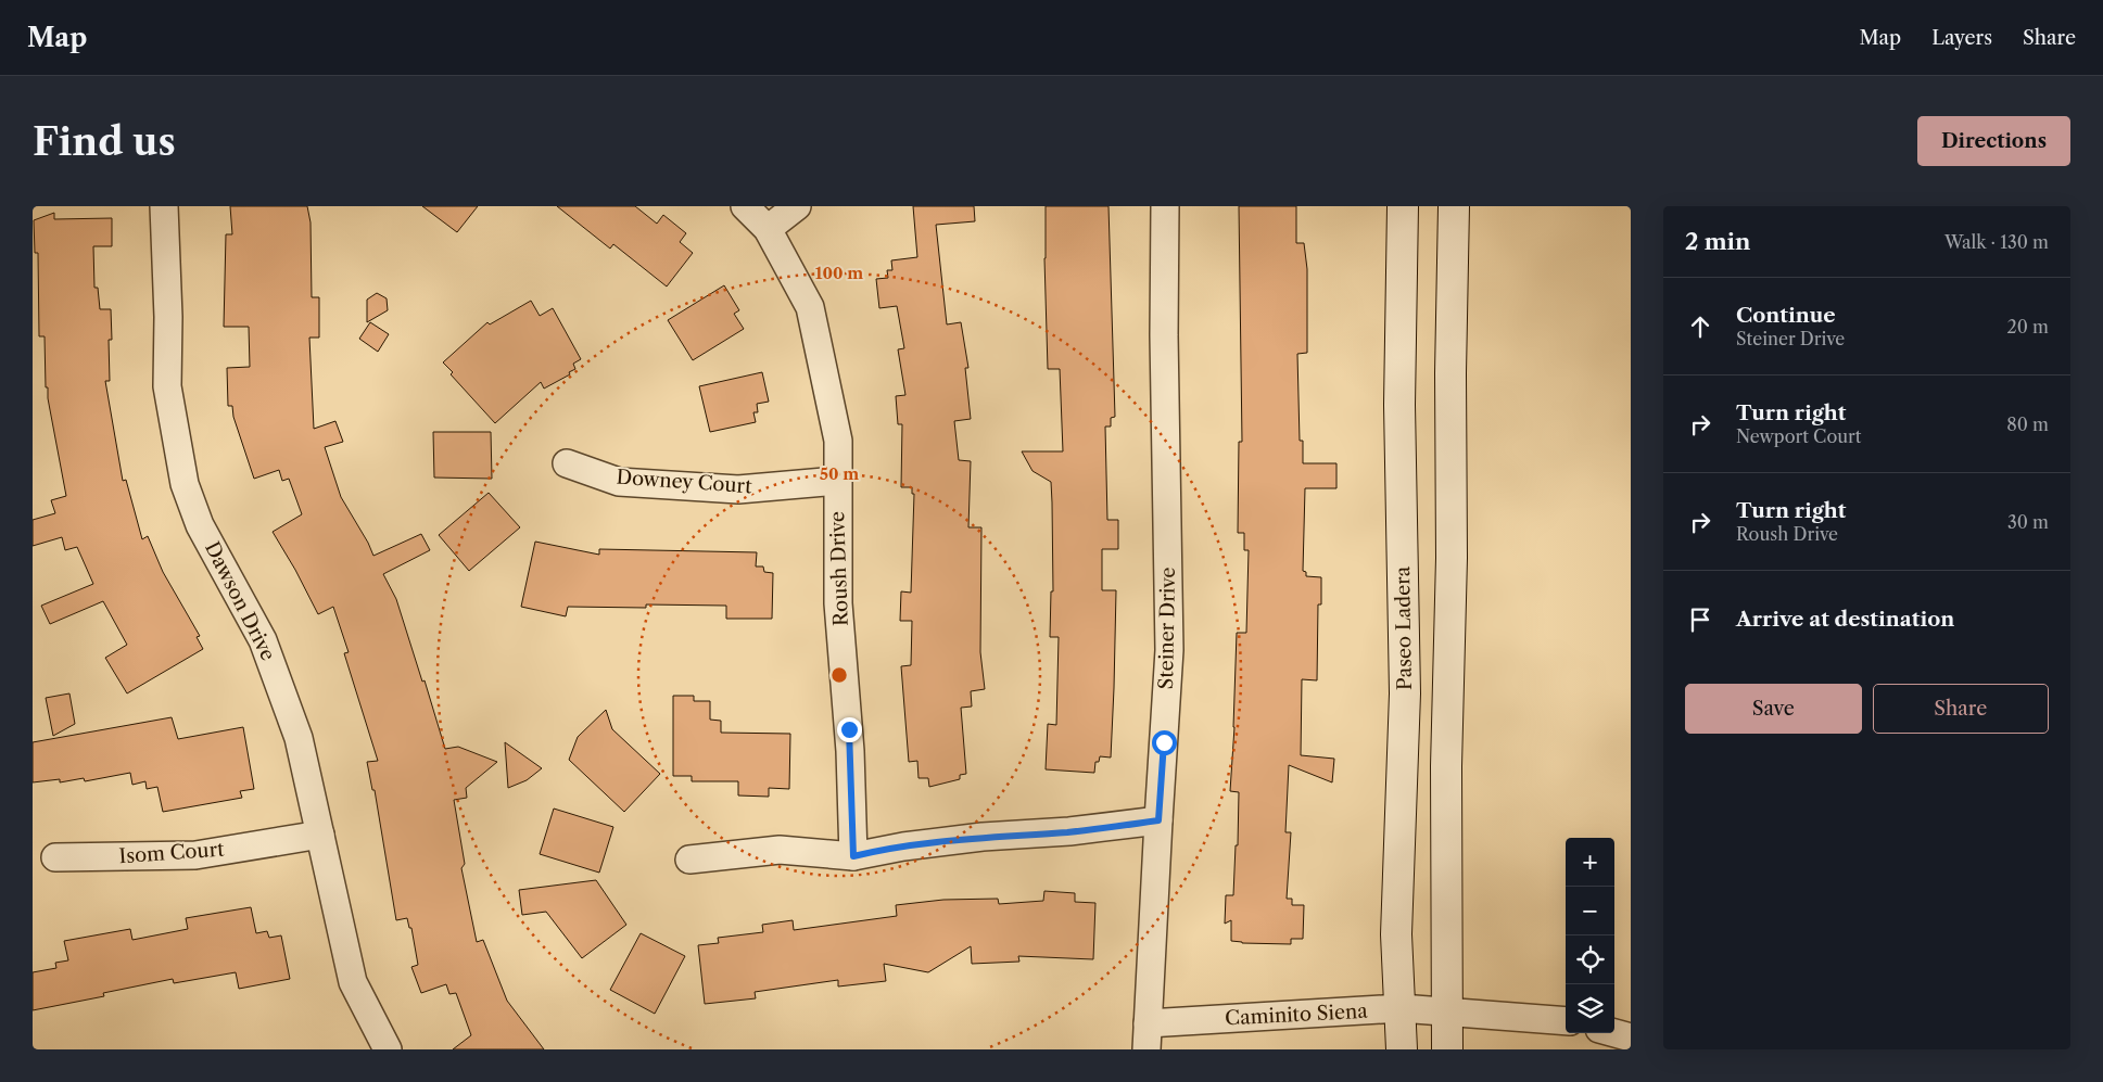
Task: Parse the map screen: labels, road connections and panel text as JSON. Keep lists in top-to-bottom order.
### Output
{
  "streets": {
    "main road": ["Paseo Ladera"],
    "street": [
      "Downey Court",
      "Roush Drive",
      "Dawson Drive",
      "Steiner Drive",
      "Isom Court",
      "Caminito Siena"
    ]
  },
  "crossings": [
    ["Downey Court", "Roush Drive"],
    ["Dawson Drive", "Isom Court"],
    ["Steiner Drive", "Caminito Siena"],
    ["Paseo Ladera", "Caminito Siena"]
  ],
  "page": {
    "header": "Map",
    "nav": ["Map", "Layers", "Share"],
    "buttons": [
      "Directions",
      ["Save", "Share"]
    ],
    "title": "Find us",
    "heading": ["2 min", "Walk · 130 m"],
    "list": [
      ["Continue", "Steiner Drive", "20 m"],
      ["Turn right", "Newport Court", "80 m"],
      ["Turn right", "Roush Drive", "30 m"],
      "Arrive at destination"
    ],
    "map_buttons": ["+", "−"]
  },
  "rings": ["100 m", "50 m"]
}
